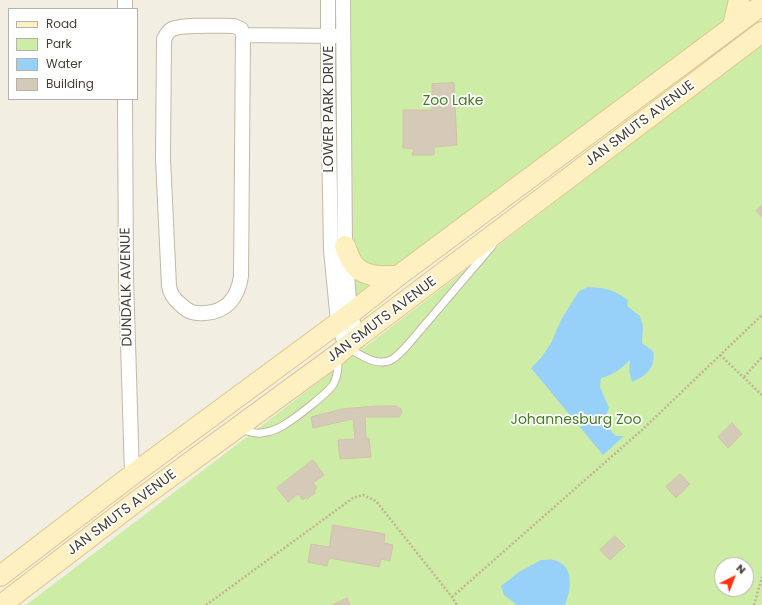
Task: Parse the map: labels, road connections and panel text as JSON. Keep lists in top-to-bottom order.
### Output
{
  "streets": {
    "main road": ["JAN SMUTS AVENUE"],
    "street": ["LOWER PARK DRIVE", "DUNDALK AVENUE"]
  },
  "crossings": [
    ["LOWER PARK DRIVE", "JAN SMUTS AVENUE"],
    ["JAN SMUTS AVENUE", "DUNDALK AVENUE"]
  ],
  "parks": ["Zoo Lake", "Johannesburg Zoo"],
  "legend": [
    "Road",
    "Park",
    "Water",
    "Building"
  ],
  "north": "top right"
}
